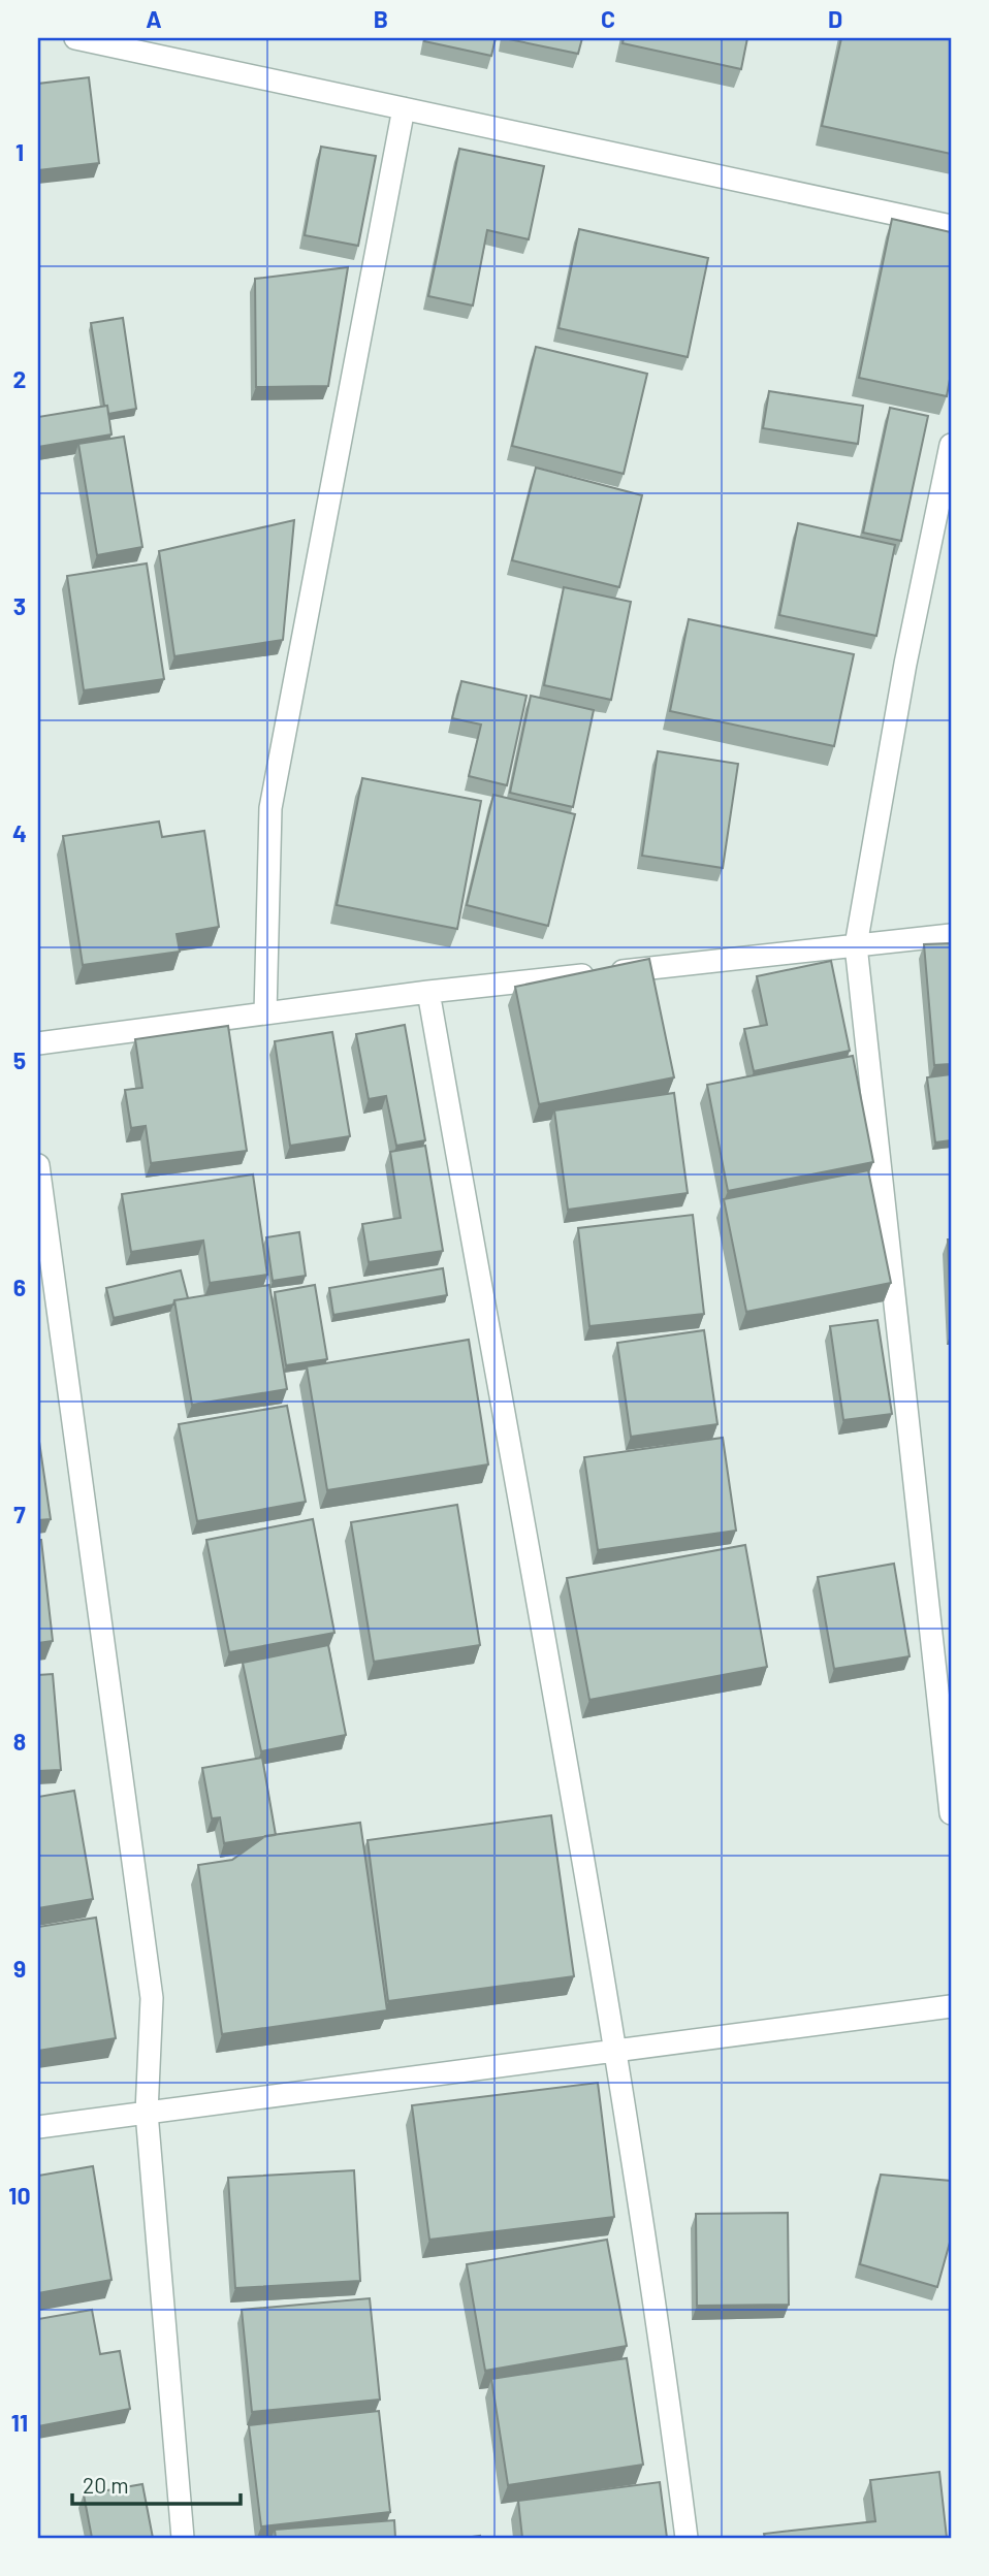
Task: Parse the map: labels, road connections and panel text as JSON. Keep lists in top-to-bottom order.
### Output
{
  "scale_bar": "20 m",
  "grid": {
    "columns": [
      "A",
      "B",
      "C",
      "D"
    ],
    "rows": [
      "1",
      "2",
      "3",
      "4",
      "5",
      "6",
      "7",
      "8",
      "9",
      "10",
      "11"
    ]
  }
}
